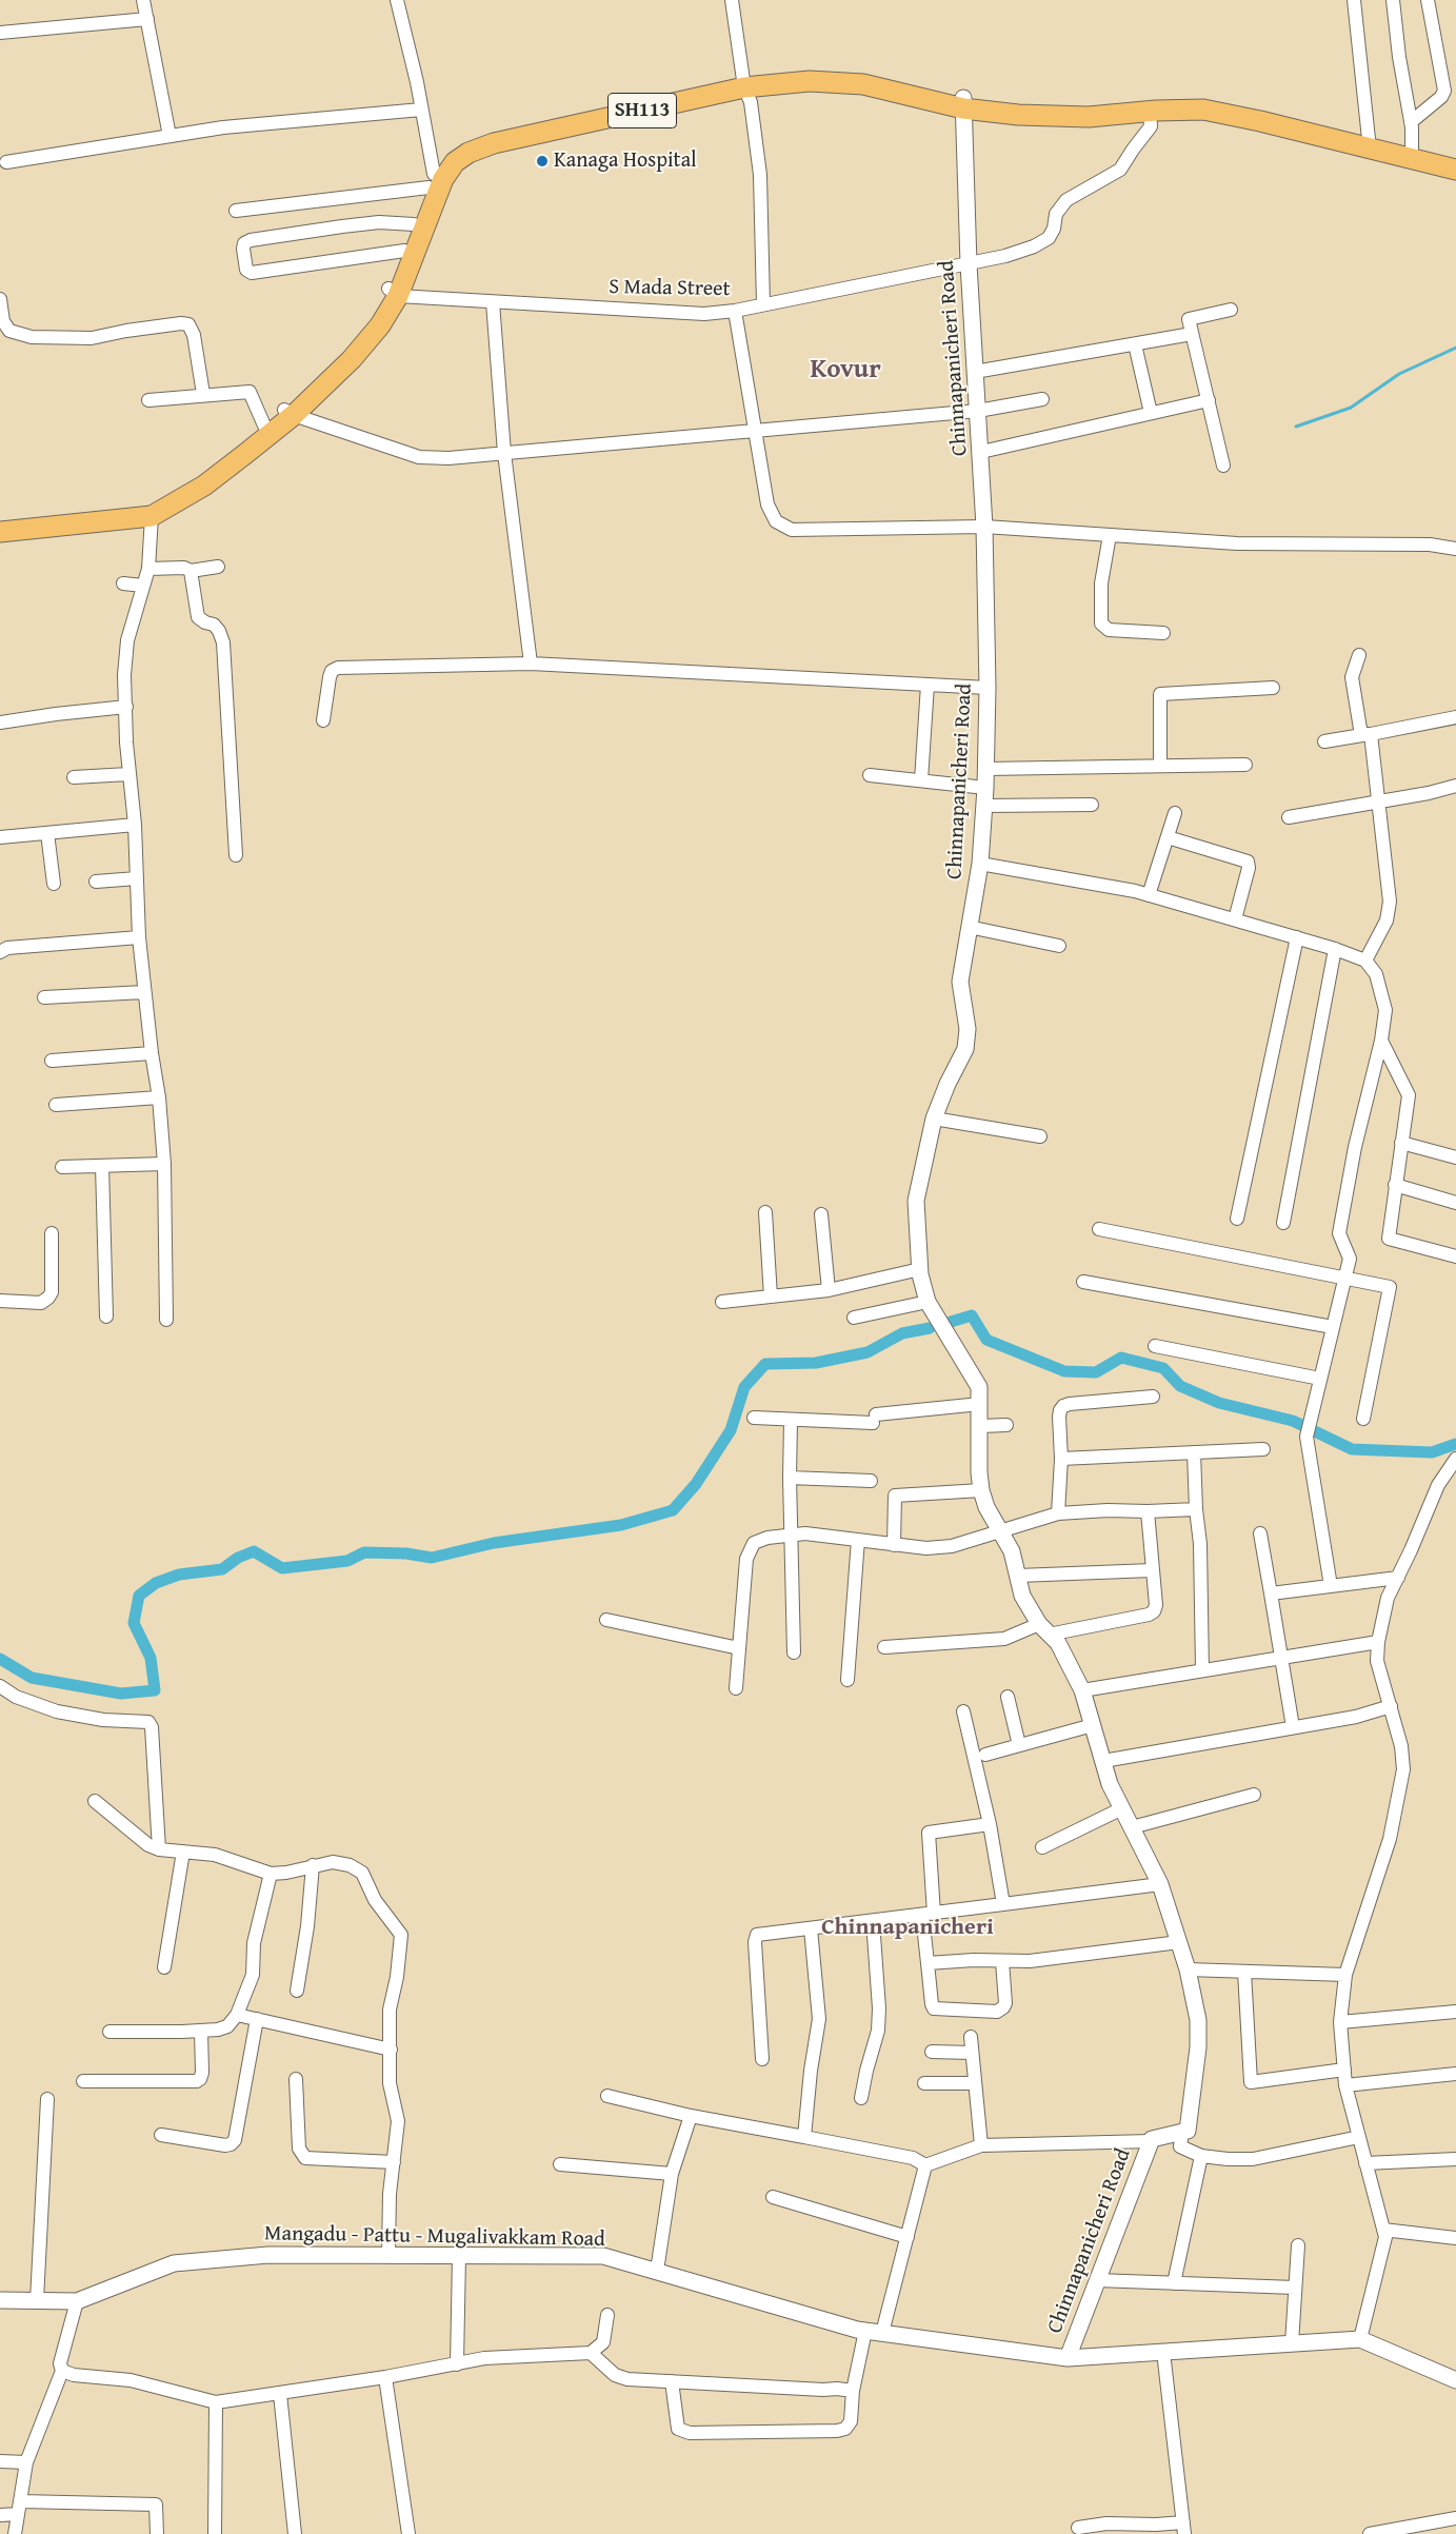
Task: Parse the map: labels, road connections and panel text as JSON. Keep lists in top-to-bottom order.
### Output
{
  "streets": {
    "main road": ["SH113"],
    "street": ["S Mada Street", "Chinnapanicheri Road", "Mangadu - Pattu - Mugalivakkam Road"]
  },
  "crossings": [
    ["SH113", "S Mada Street"],
    ["SH113", "Chinnapanicheri Road"],
    ["S Mada Street", "Chinnapanicheri Road"],
    ["Chinnapanicheri Road", "Mangadu - Pattu - Mugalivakkam Road"]
  ],
  "districts": ["Kovur", "Chinnapanicheri"],
  "places": ["Kanaga Hospital"]
}
